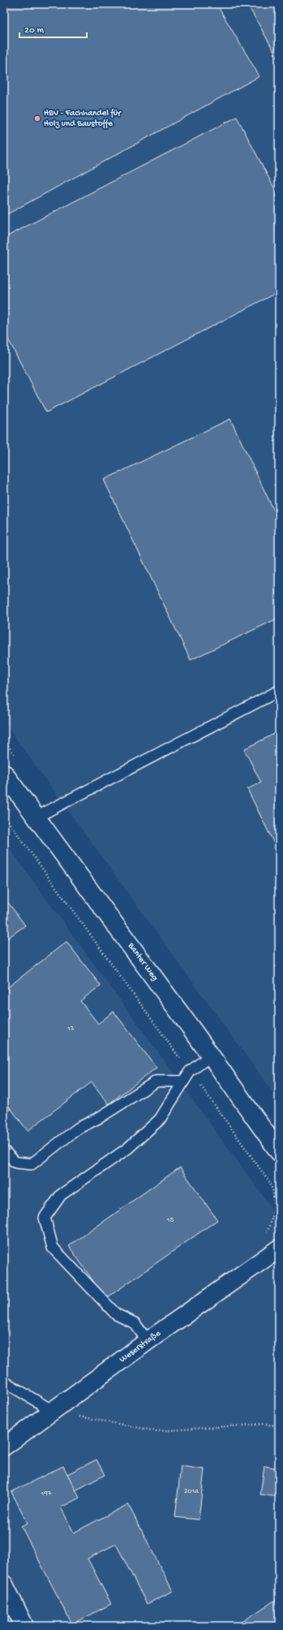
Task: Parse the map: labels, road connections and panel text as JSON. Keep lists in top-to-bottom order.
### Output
{
  "streets": {
    "street": ["Banter Weg", "Weserstraße"]
  },
  "places": ["HBV - Fachhandel für Holz und Baustoffe"],
  "house_numbers": [
    "13",
    "15",
    "201a",
    "197"
  ],
  "scale_bar": "20 m"
}
